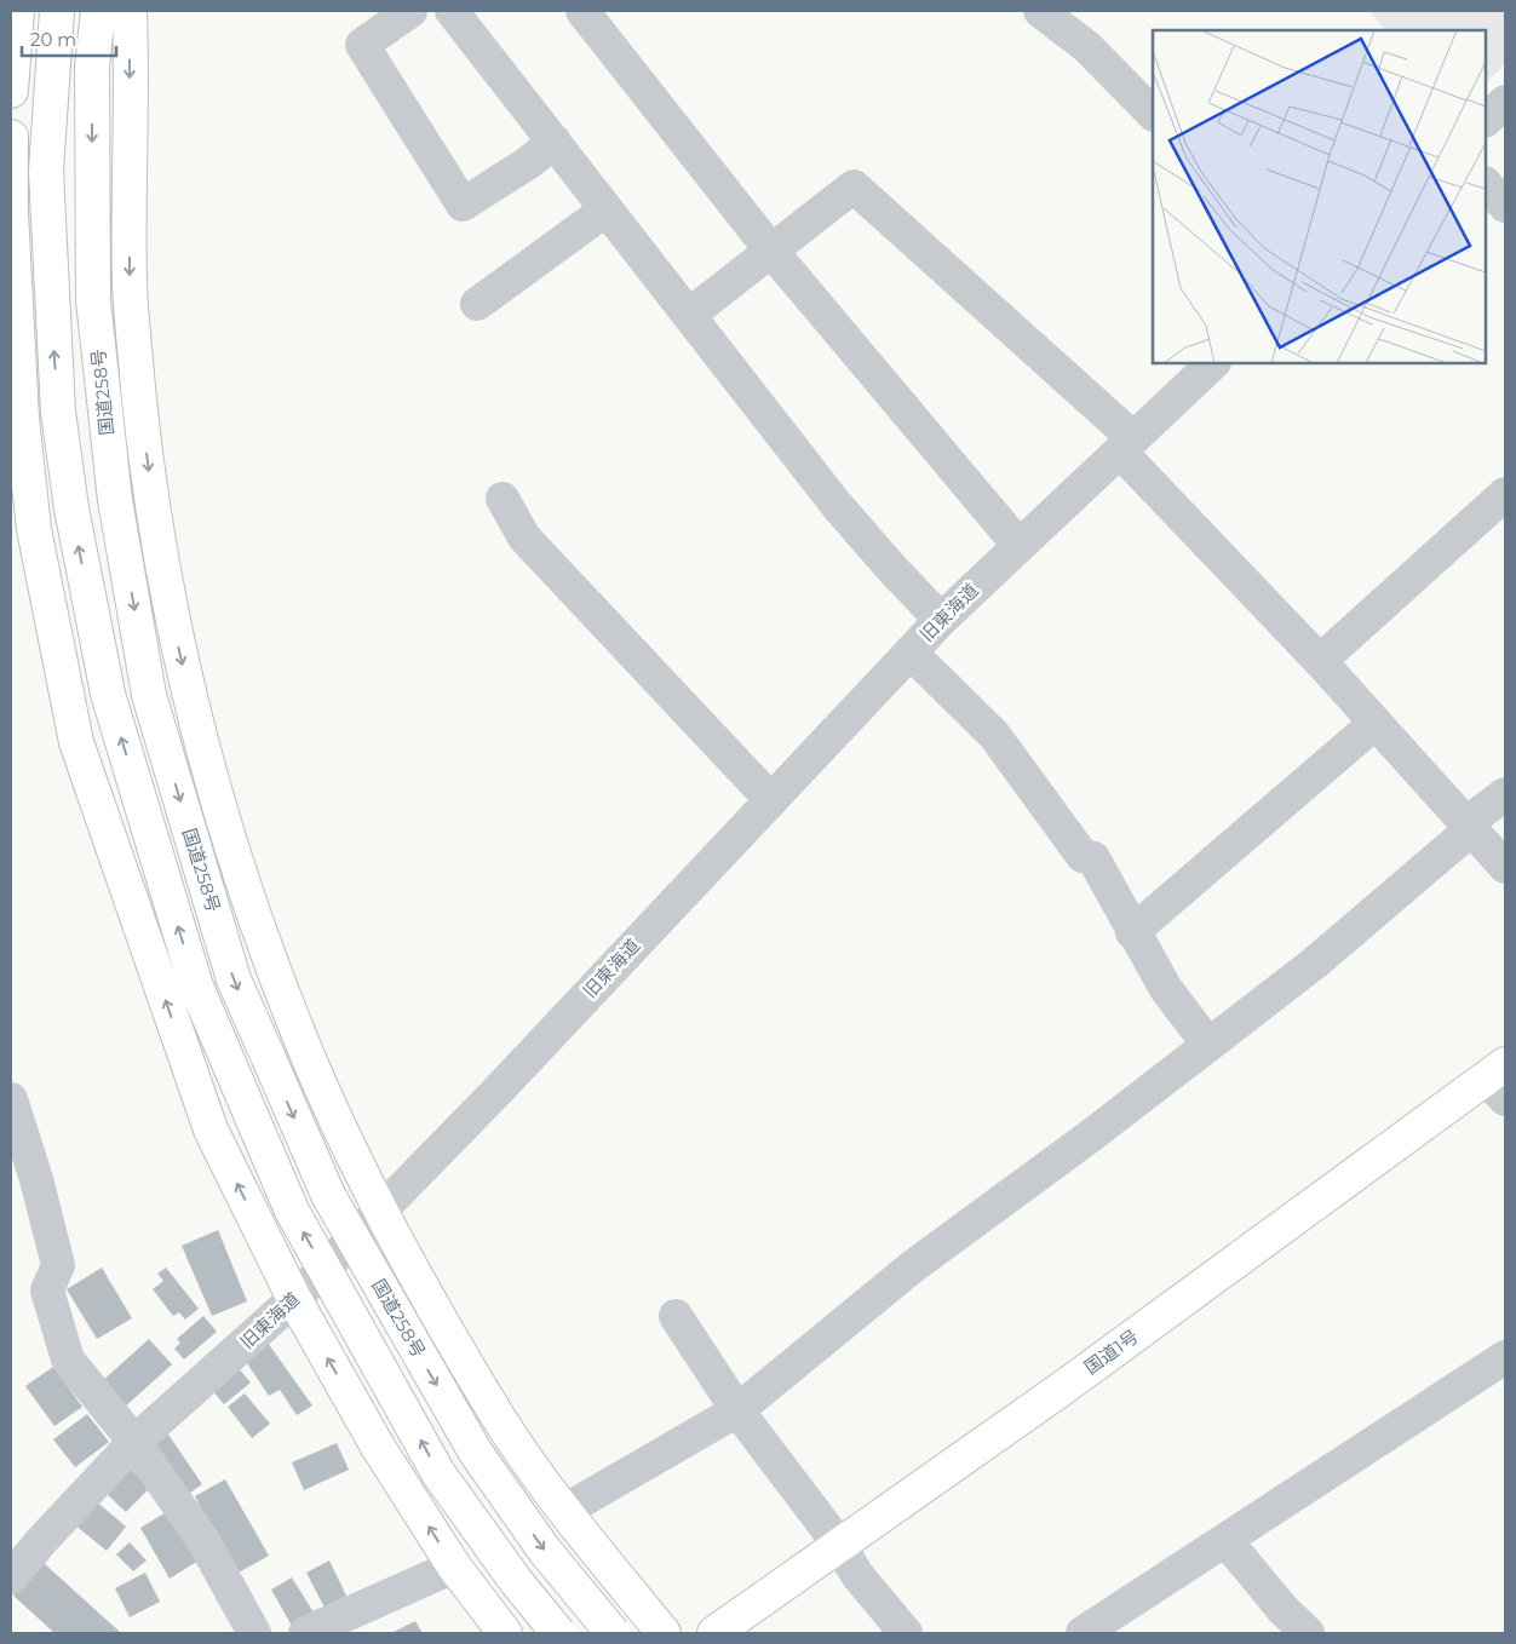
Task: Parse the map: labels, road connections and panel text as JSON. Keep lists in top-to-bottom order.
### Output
{
  "streets": {
    "highway": ["国道258号", "国道1号"],
    "street": ["旧東海道"]
  },
  "scale_bar": "20 m"
}
